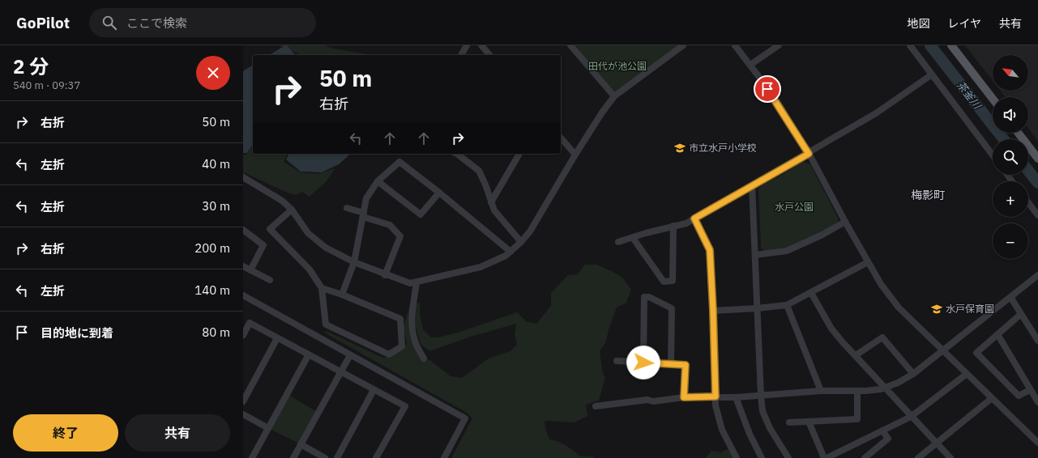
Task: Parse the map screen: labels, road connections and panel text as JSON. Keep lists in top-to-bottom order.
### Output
{
  "districts": ["梅影町"],
  "water": ["茶釜川"],
  "parks": ["田代が池公園", "水戸公園"],
  "places": {
    "school or university": ["市立水戸小学校", "水戸保育園"]
  },
  "north": "top left",
  "page": {
    "header": "GoPilot",
    "search": "ここで検索",
    "nav": ["地図", "レイヤ", "共有"],
    "heading": ["2 分", "540 m · 09:37"],
    "map_buttons": ["+", "−"],
    "turn": ["50 m", "右折"],
    "list": [
      {
        "name": "右折",
        "value": "50 m"
      },
      {
        "name": "左折",
        "value": "40 m"
      },
      {
        "name": "左折",
        "value": "30 m"
      },
      {
        "name": "右折",
        "value": "200 m"
      },
      {
        "name": "左折",
        "value": "140 m"
      },
      {
        "name": "目的地に到着",
        "value": "80 m"
      }
    ],
    "buttons": ["終了", "共有"]
  }
}
